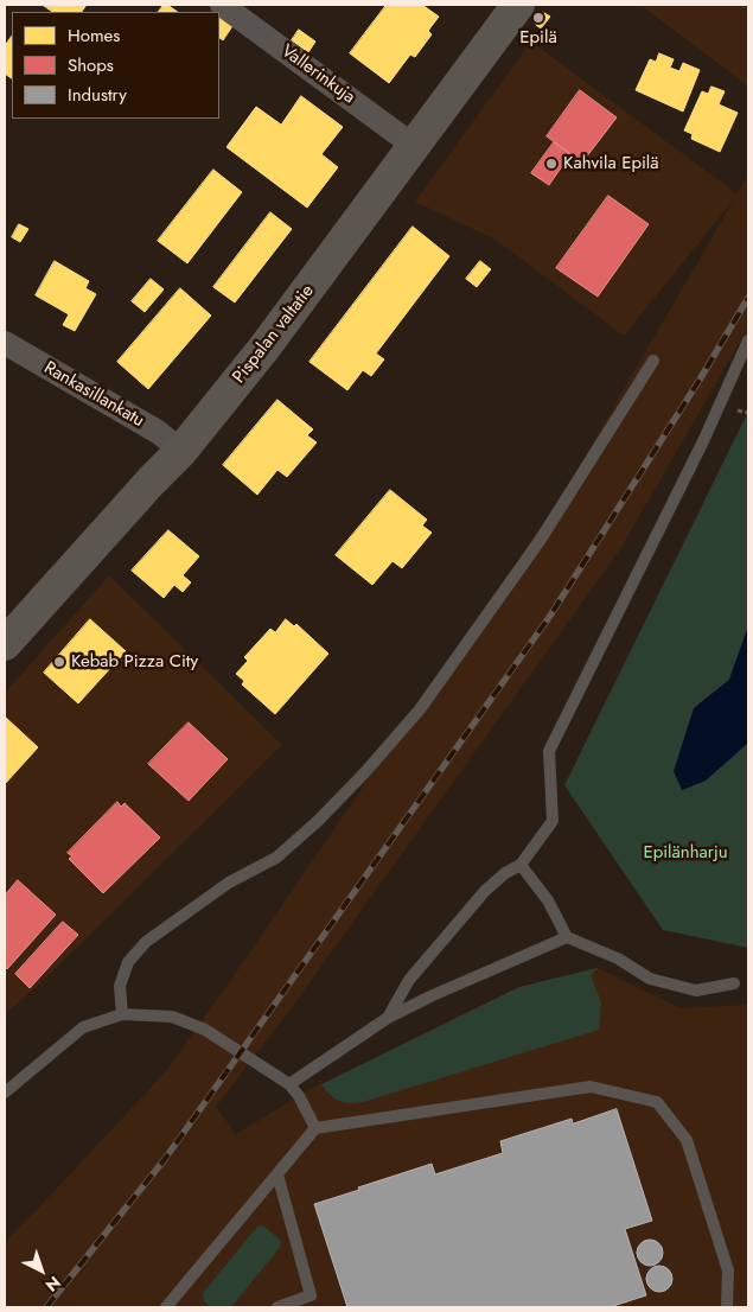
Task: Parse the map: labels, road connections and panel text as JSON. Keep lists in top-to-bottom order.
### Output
{
  "streets": {
    "main road": ["Pispalan valtatie"],
    "street": ["Vallerinkuja", "Rankasillankatu"]
  },
  "crossings": [
    ["Vallerinkuja", "Pispalan valtatie"],
    ["Pispalan valtatie", "Rankasillankatu"]
  ],
  "parks": ["Epilänharju"],
  "places": ["Epilä", "Kahvila Epilä", "Kebab Pizza City"],
  "legend": ["Homes", "Shops", "Industry"],
  "north": "bottom right"
}
